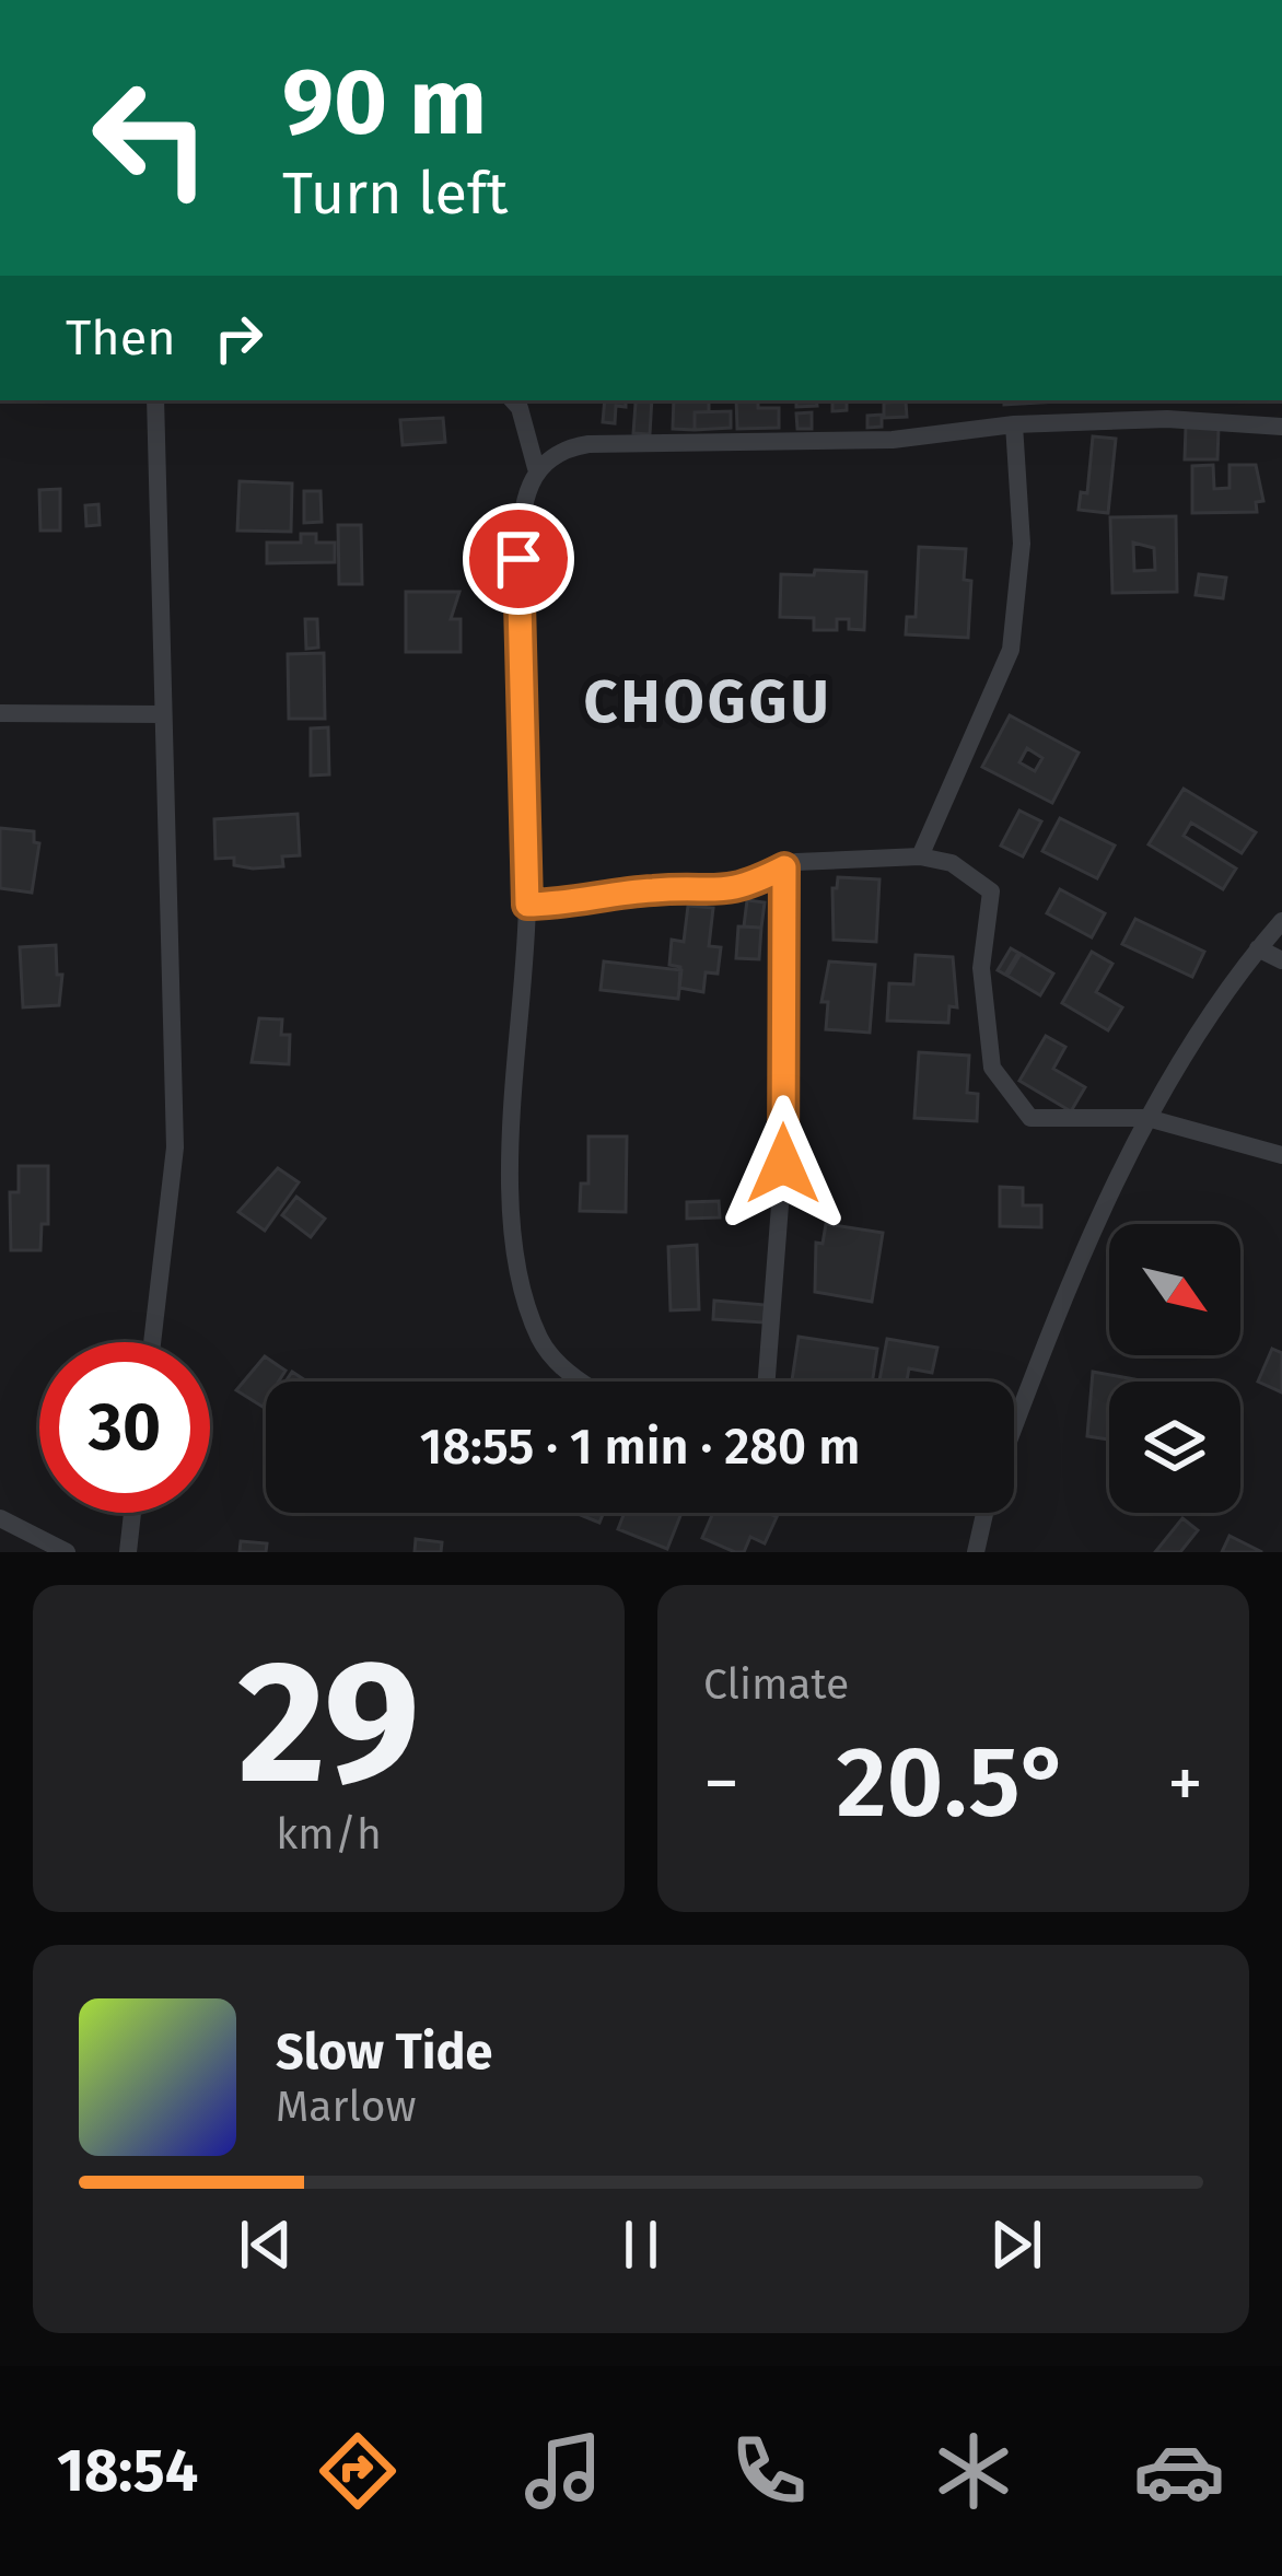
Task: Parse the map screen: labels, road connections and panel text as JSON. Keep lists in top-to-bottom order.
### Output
{
  "districts": ["CHOGGU"],
  "north": "bottom right",
  "page": {
    "turn": ["90 m", "Turn left"],
    "then": "Then",
    "limit": "30",
    "trip": "18:55 · 1 min · 280 m",
    "tile": [
      ["29", "km/h"],
      "Climate"
    ],
    "heat": ["−", "20.5°", "+"],
    "song": ["Slow Tide", "Marlow"],
    "tabs": "18:54"
  }
}
